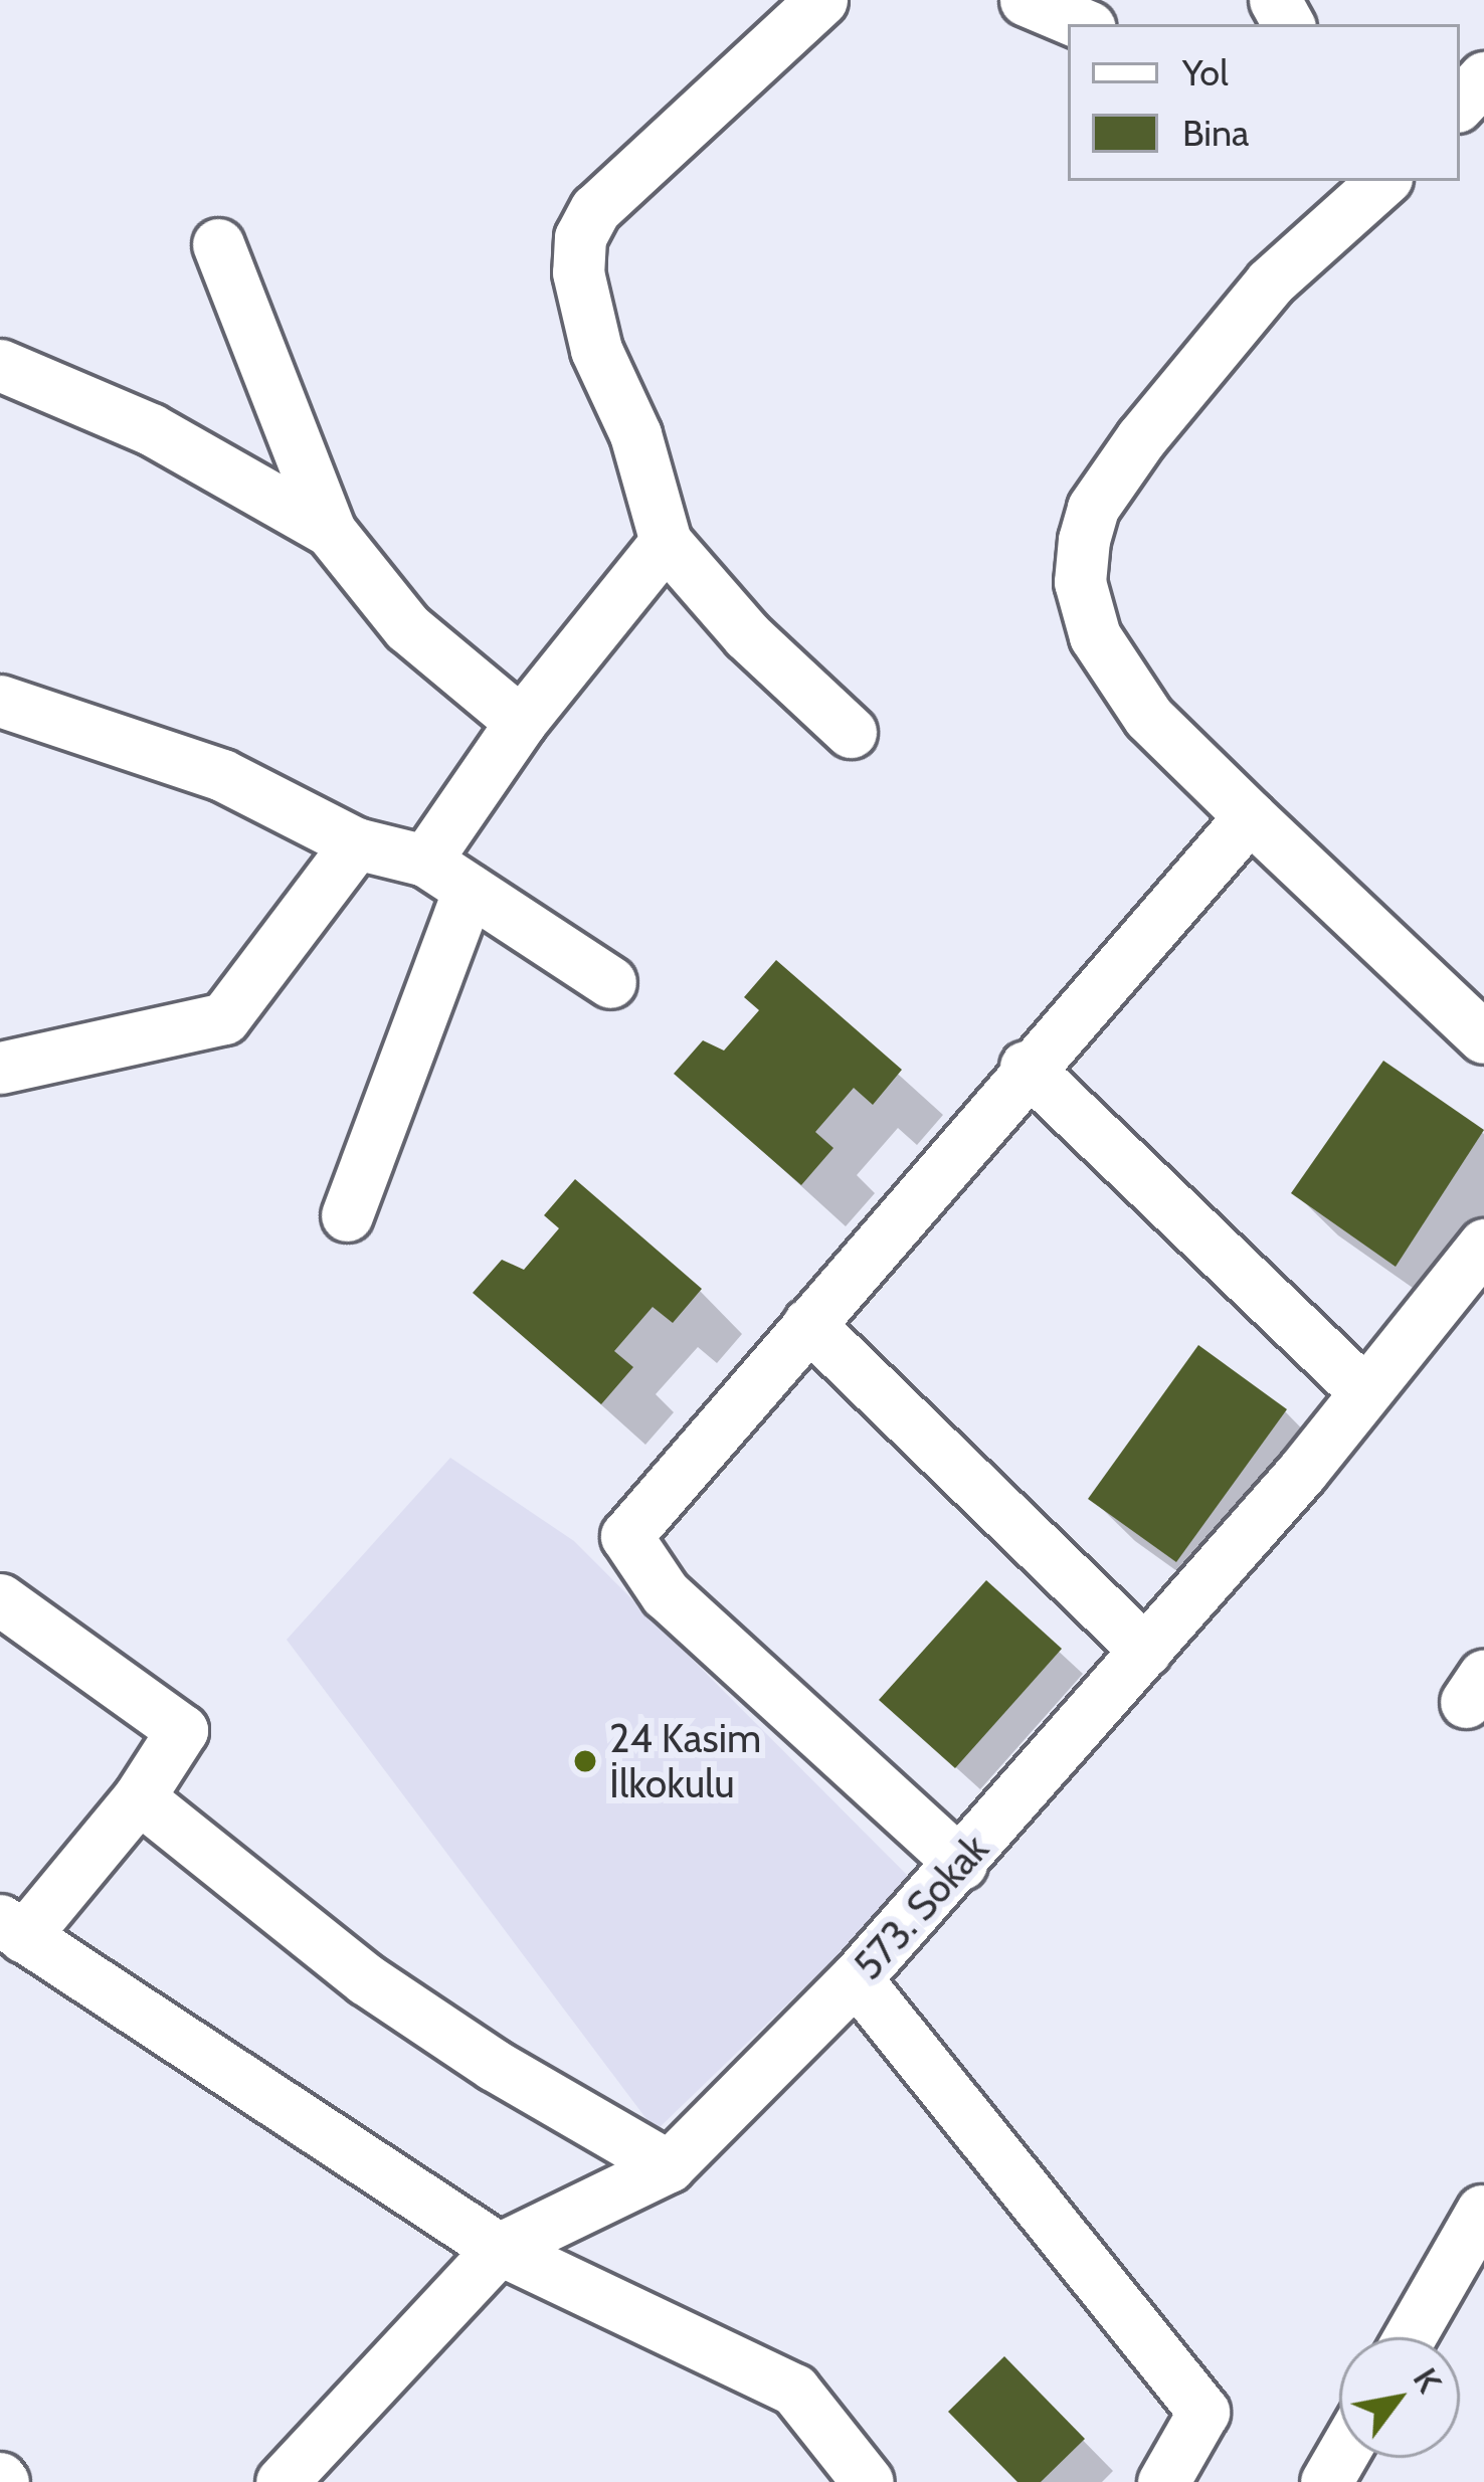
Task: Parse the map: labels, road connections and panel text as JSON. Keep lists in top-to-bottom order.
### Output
{
  "streets": {
    "street": ["573. Sokak"]
  },
  "places": ["24 Kasim İlkokulu"],
  "legend": ["Yol", "Bina"],
  "north": "top right"
}
